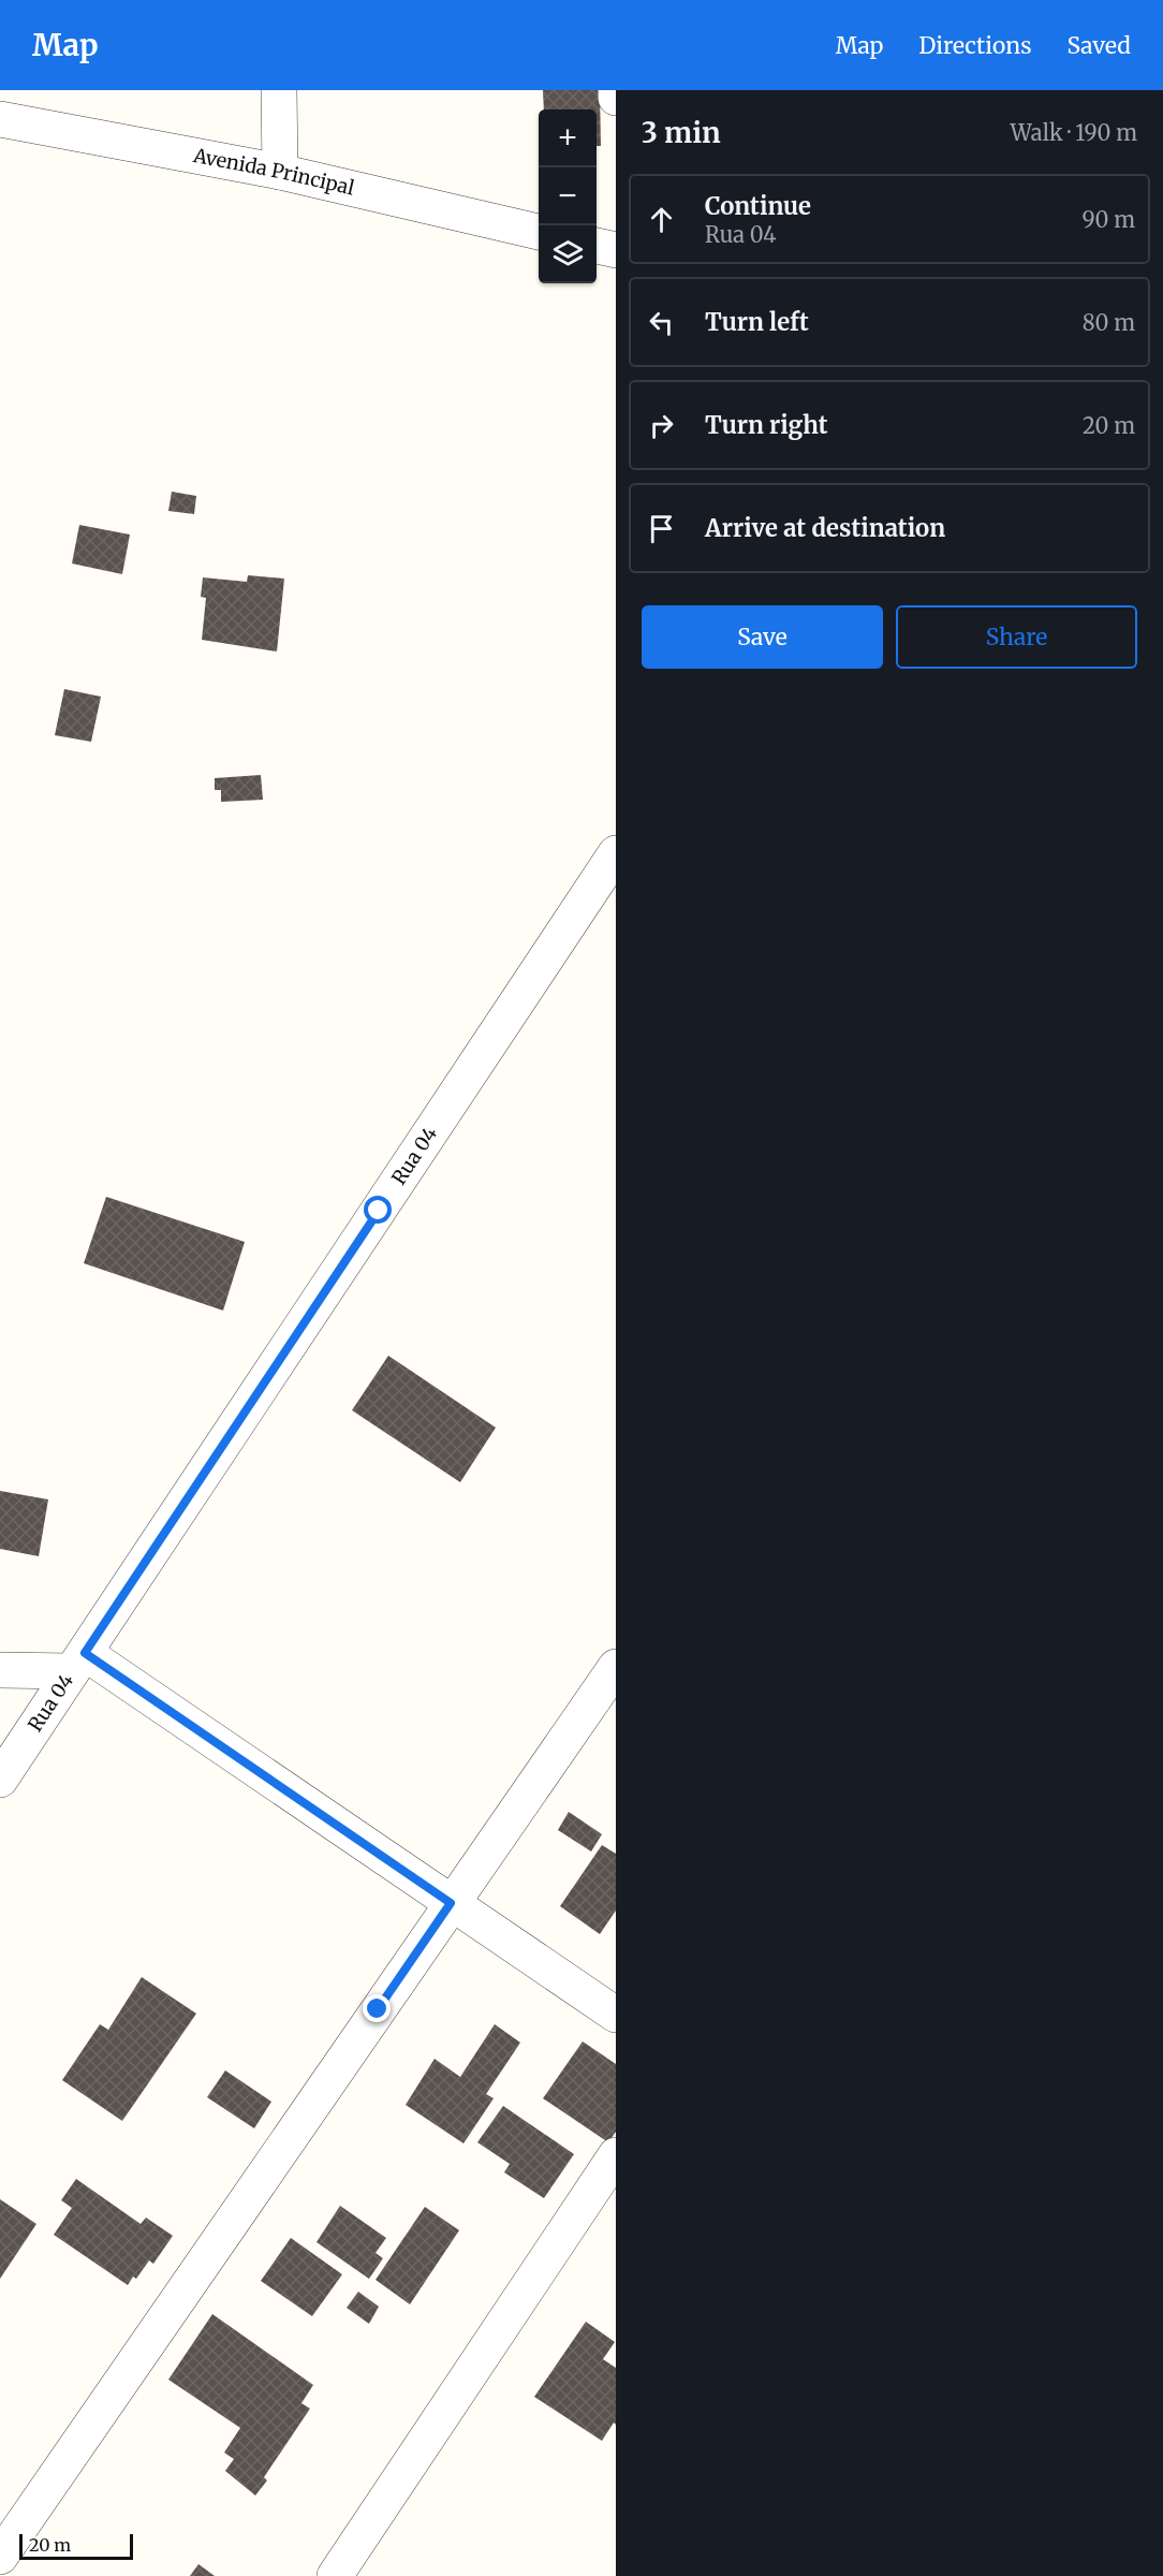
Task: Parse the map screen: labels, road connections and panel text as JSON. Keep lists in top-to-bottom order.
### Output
{
  "streets": {
    "street": ["Avenida Principal", "Rua 04"]
  },
  "scale_bar": "20 m",
  "page": {
    "header": "Map",
    "nav": ["Map", "Directions", "Saved"],
    "heading": ["3 min", "Walk · 190 m"],
    "map_buttons": ["+", "−"],
    "list": [
      ["Continue", "Rua 04", "90 m"],
      ["Turn left", "80 m"],
      ["Turn right", "20 m"],
      "Arrive at destination"
    ],
    "buttons": ["Save", "Share"],
    "scale": "20 m"
  }
}
